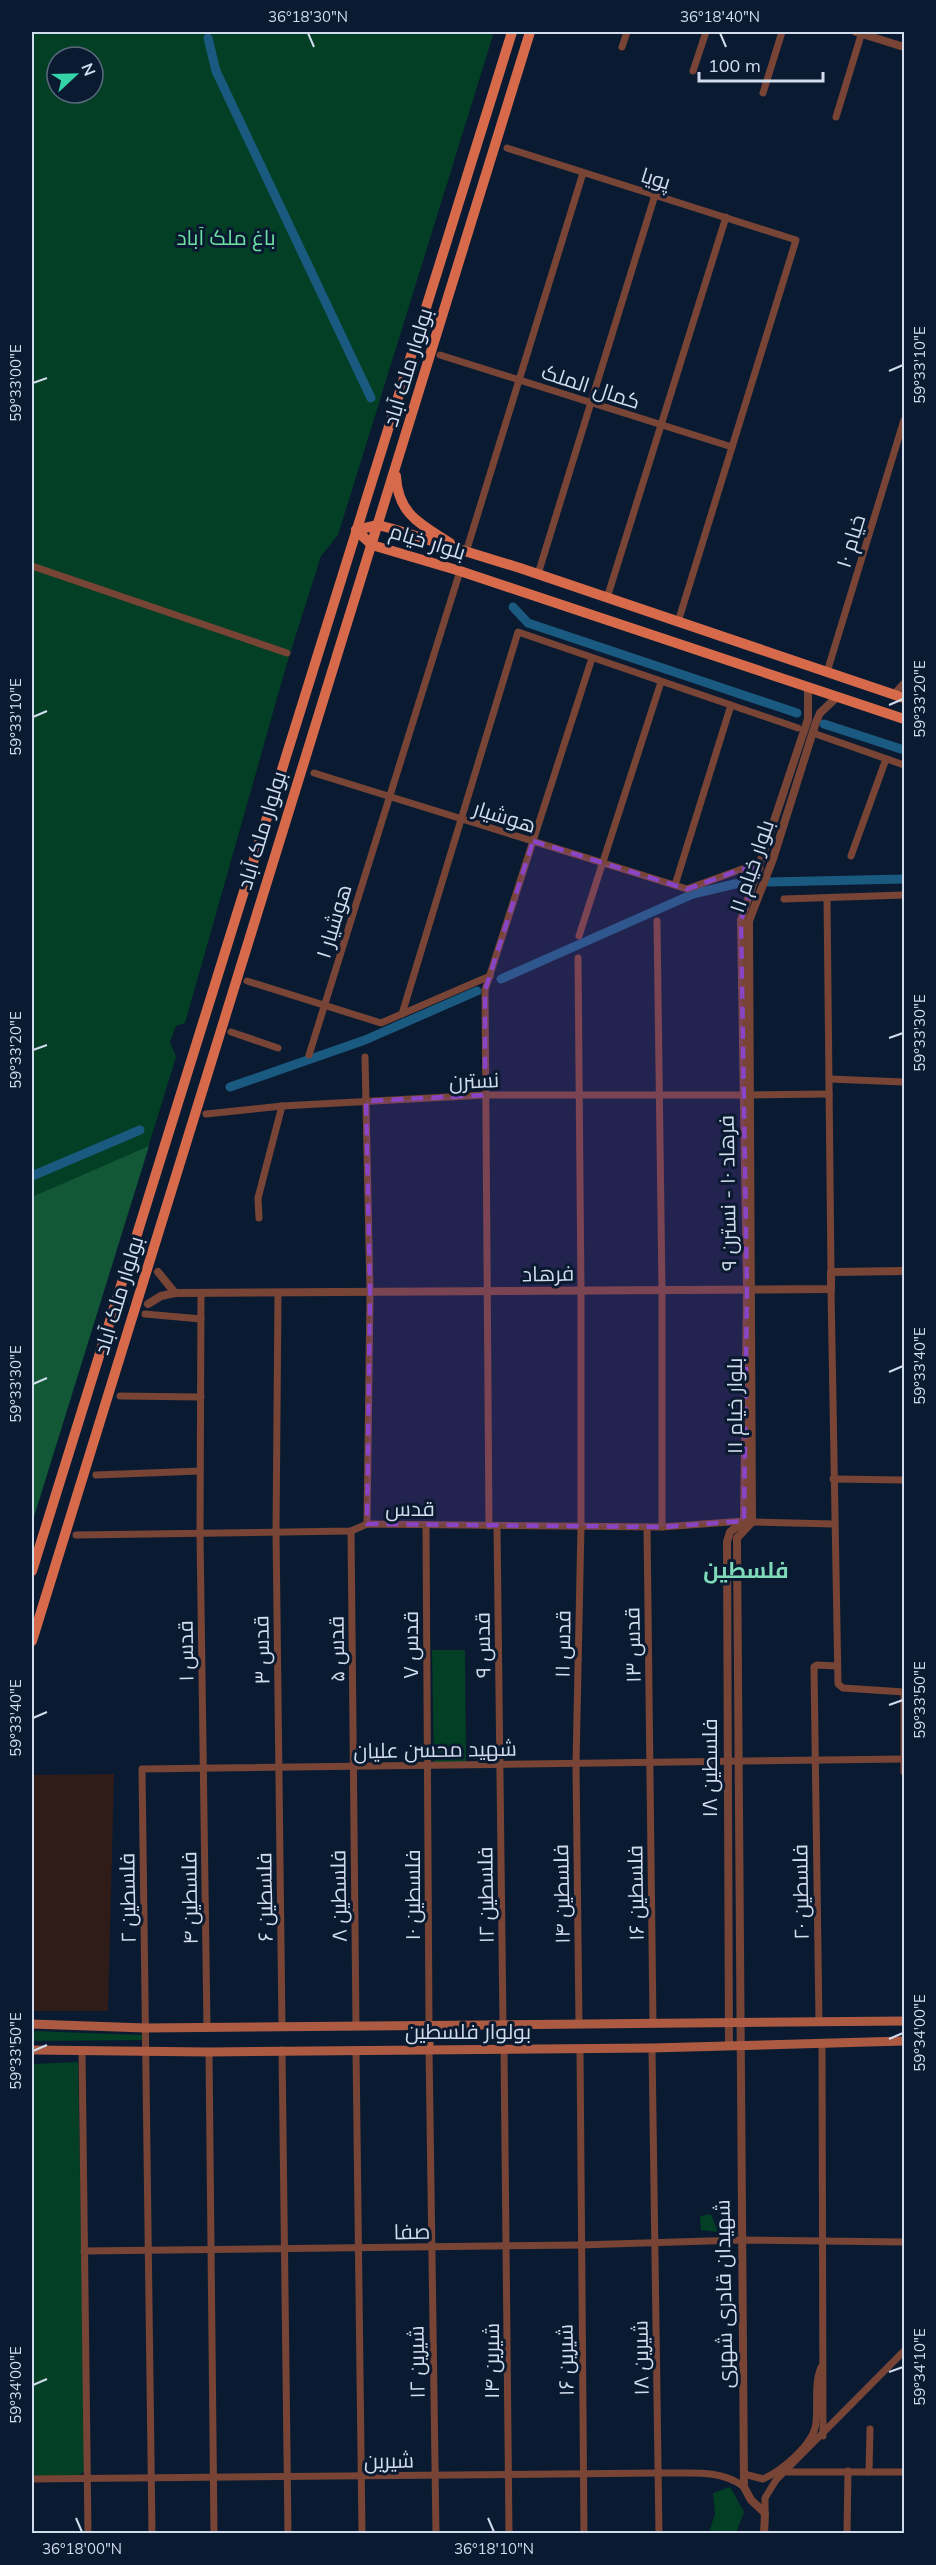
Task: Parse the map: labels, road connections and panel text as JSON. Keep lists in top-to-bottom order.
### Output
{
  "streets": {
    "main road": ["بولوار ملک آباد", "بلوار خیام", "بولوار فلسطین"],
    "street": [
      "پویا",
      "کمال الملک",
      "خیام ۱۰",
      "هوشیار",
      "بلوار خیام ۱۱",
      "هوشیار ۱",
      "نسترن",
      "فرهاد ۱۰ - نسترن ۹",
      "فرهاد",
      "قدس",
      "قدس ۱۱",
      "قدس ۷",
      "قدس ۹",
      "قدس ۱۳",
      "قدس ۵",
      "قدس ۳",
      "قدس ۱",
      "شهید محسن علیان",
      "فلسطین ۱۸",
      "فلسطین ۲۰",
      "فلسطین ۱۶",
      "فلسطین ۱۴",
      "فلسطین ۱۰",
      "فلسطین ۱۲",
      "فلسطین ۸",
      "فلسطین ۶",
      "فلسطین ۲",
      "فلسطین ۴",
      "صفا",
      "شهیدان قادری شهری",
      "شیرین ۱۸",
      "شیرین ۱۶",
      "شیرین ۱۴",
      "شیرین ۱۲",
      "شیرین"
    ]
  },
  "crossings": [
    ["پویا", "کمال الملک"],
    ["بولوار ملک آباد", "بلوار خیام"],
    ["بلوار خیام", "خیام ۱۰"],
    ["بلوار خیام", "بلوار خیام ۱۱"],
    ["بلوار خیام", "هوشیار ۱"],
    ["هوشیار", "بلوار خیام ۱۱"],
    ["هوشیار", "هوشیار ۱"],
    ["هوشیار", "قدس ۹"],
    ["بلوار خیام ۱۱", "نسترن"],
    ["بلوار خیام ۱۱", "فرهاد ۱۰ - نسترن ۹"],
    ["بلوار خیام ۱۱", "فرهاد"],
    ["بلوار خیام ۱۱", "قدس"],
    ["بلوار خیام ۱۱", "فلسطین ۱۸"],
    ["نسترن", "فرهاد ۱۰ - نسترن ۹"],
    ["نسترن", "قدس ۱۱"],
    ["نسترن", "قدس ۹"],
    ["فرهاد ۱۰ - نسترن ۹", "فرهاد"],
    ["فرهاد", "قدس ۱۱"],
    ["فرهاد", "قدس ۹"],
    ["فرهاد", "قدس ۳"],
    ["فرهاد", "قدس ۱"],
    ["قدس", "قدس ۱۱"],
    ["قدس", "قدس ۷"],
    ["قدس", "قدس ۹"],
    ["قدس", "قدس ۱۳"],
    ["قدس", "قدس ۵"],
    ["قدس", "قدس ۳"],
    ["قدس", "قدس ۱"],
    ["قدس", "فلسطین ۱۸"],
    ["قدس ۱۱", "شهید محسن علیان"],
    ["قدس ۱۱", "فلسطین ۱۴"],
    ["قدس ۷", "شهید محسن علیان"],
    ["قدس ۷", "فلسطین ۱۰"],
    ["قدس ۹", "شهید محسن علیان"],
    ["قدس ۹", "فلسطین ۱۲"],
    ["قدس ۱۳", "شهید محسن علیان"],
    ["قدس ۱۳", "فلسطین ۱۶"],
    ["قدس ۵", "شهید محسن علیان"],
    ["قدس ۵", "فلسطین ۸"],
    ["قدس ۳", "شهید محسن علیان"],
    ["قدس ۳", "فلسطین ۶"],
    ["قدس ۱", "شهید محسن علیان"],
    ["قدس ۱", "فلسطین ۴"],
    ["شهید محسن علیان", "فلسطین ۱۸"],
    ["شهید محسن علیان", "فلسطین ۲۰"],
    ["شهید محسن علیان", "فلسطین ۱۶"],
    ["شهید محسن علیان", "فلسطین ۱۴"],
    ["شهید محسن علیان", "فلسطین ۱۰"],
    ["شهید محسن علیان", "فلسطین ۱۲"],
    ["شهید محسن علیان", "فلسطین ۸"],
    ["شهید محسن علیان", "فلسطین ۶"],
    ["شهید محسن علیان", "فلسطین ۲"],
    ["شهید محسن علیان", "فلسطین ۴"],
    ["فلسطین ۱۸", "بولوار فلسطین"],
    ["فلسطین ۱۸", "شهیدان قادری شهری"],
    ["فلسطین ۲۰", "بولوار فلسطین"],
    ["فلسطین ۱۶", "بولوار فلسطین"],
    ["فلسطین ۱۴", "بولوار فلسطین"],
    ["فلسطین ۱۰", "بولوار فلسطین"],
    ["فلسطین ۱۲", "بولوار فلسطین"],
    ["فلسطین ۸", "بولوار فلسطین"],
    ["فلسطین ۶", "بولوار فلسطین"],
    ["فلسطین ۲", "بولوار فلسطین"],
    ["فلسطین ۲", "صفا"],
    ["فلسطین ۲", "شیرین"],
    ["فلسطین ۴", "بولوار فلسطین"],
    ["بولوار فلسطین", "شهیدان قادری شهری"],
    ["بولوار فلسطین", "شیرین ۱۸"],
    ["بولوار فلسطین", "شیرین ۱۶"],
    ["بولوار فلسطین", "شیرین ۱۴"],
    ["بولوار فلسطین", "شیرین ۱۲"],
    ["صفا", "شهیدان قادری شهری"],
    ["صفا", "شیرین ۱۸"],
    ["صفا", "شیرین ۱۶"],
    ["صفا", "شیرین ۱۴"],
    ["صفا", "شیرین ۱۲"],
    ["شهیدان قادری شهری", "شیرین"],
    ["شیرین ۱۸", "شیرین"],
    ["شیرین ۱۶", "شیرین"],
    ["شیرین ۱۴", "شیرین"],
    ["شیرین ۱۲", "شیرین"]
  ],
  "districts": ["فلسطین"],
  "parks": ["باغ ملک آباد"],
  "scale_bar": "100 m",
  "north": "right",
  "coordinates": [
    "36°18'30\"N",
    "36°18'40\"N",
    "59°33'10\"E",
    "59°33'00\"E",
    "59°33'20\"E",
    "59°33'30\"E",
    "59°33'40\"E",
    "59°33'50\"E",
    "59°34'00\"E",
    "59°34'10\"E",
    "36°18'00\"N",
    "36°18'10\"N"
  ]
}
